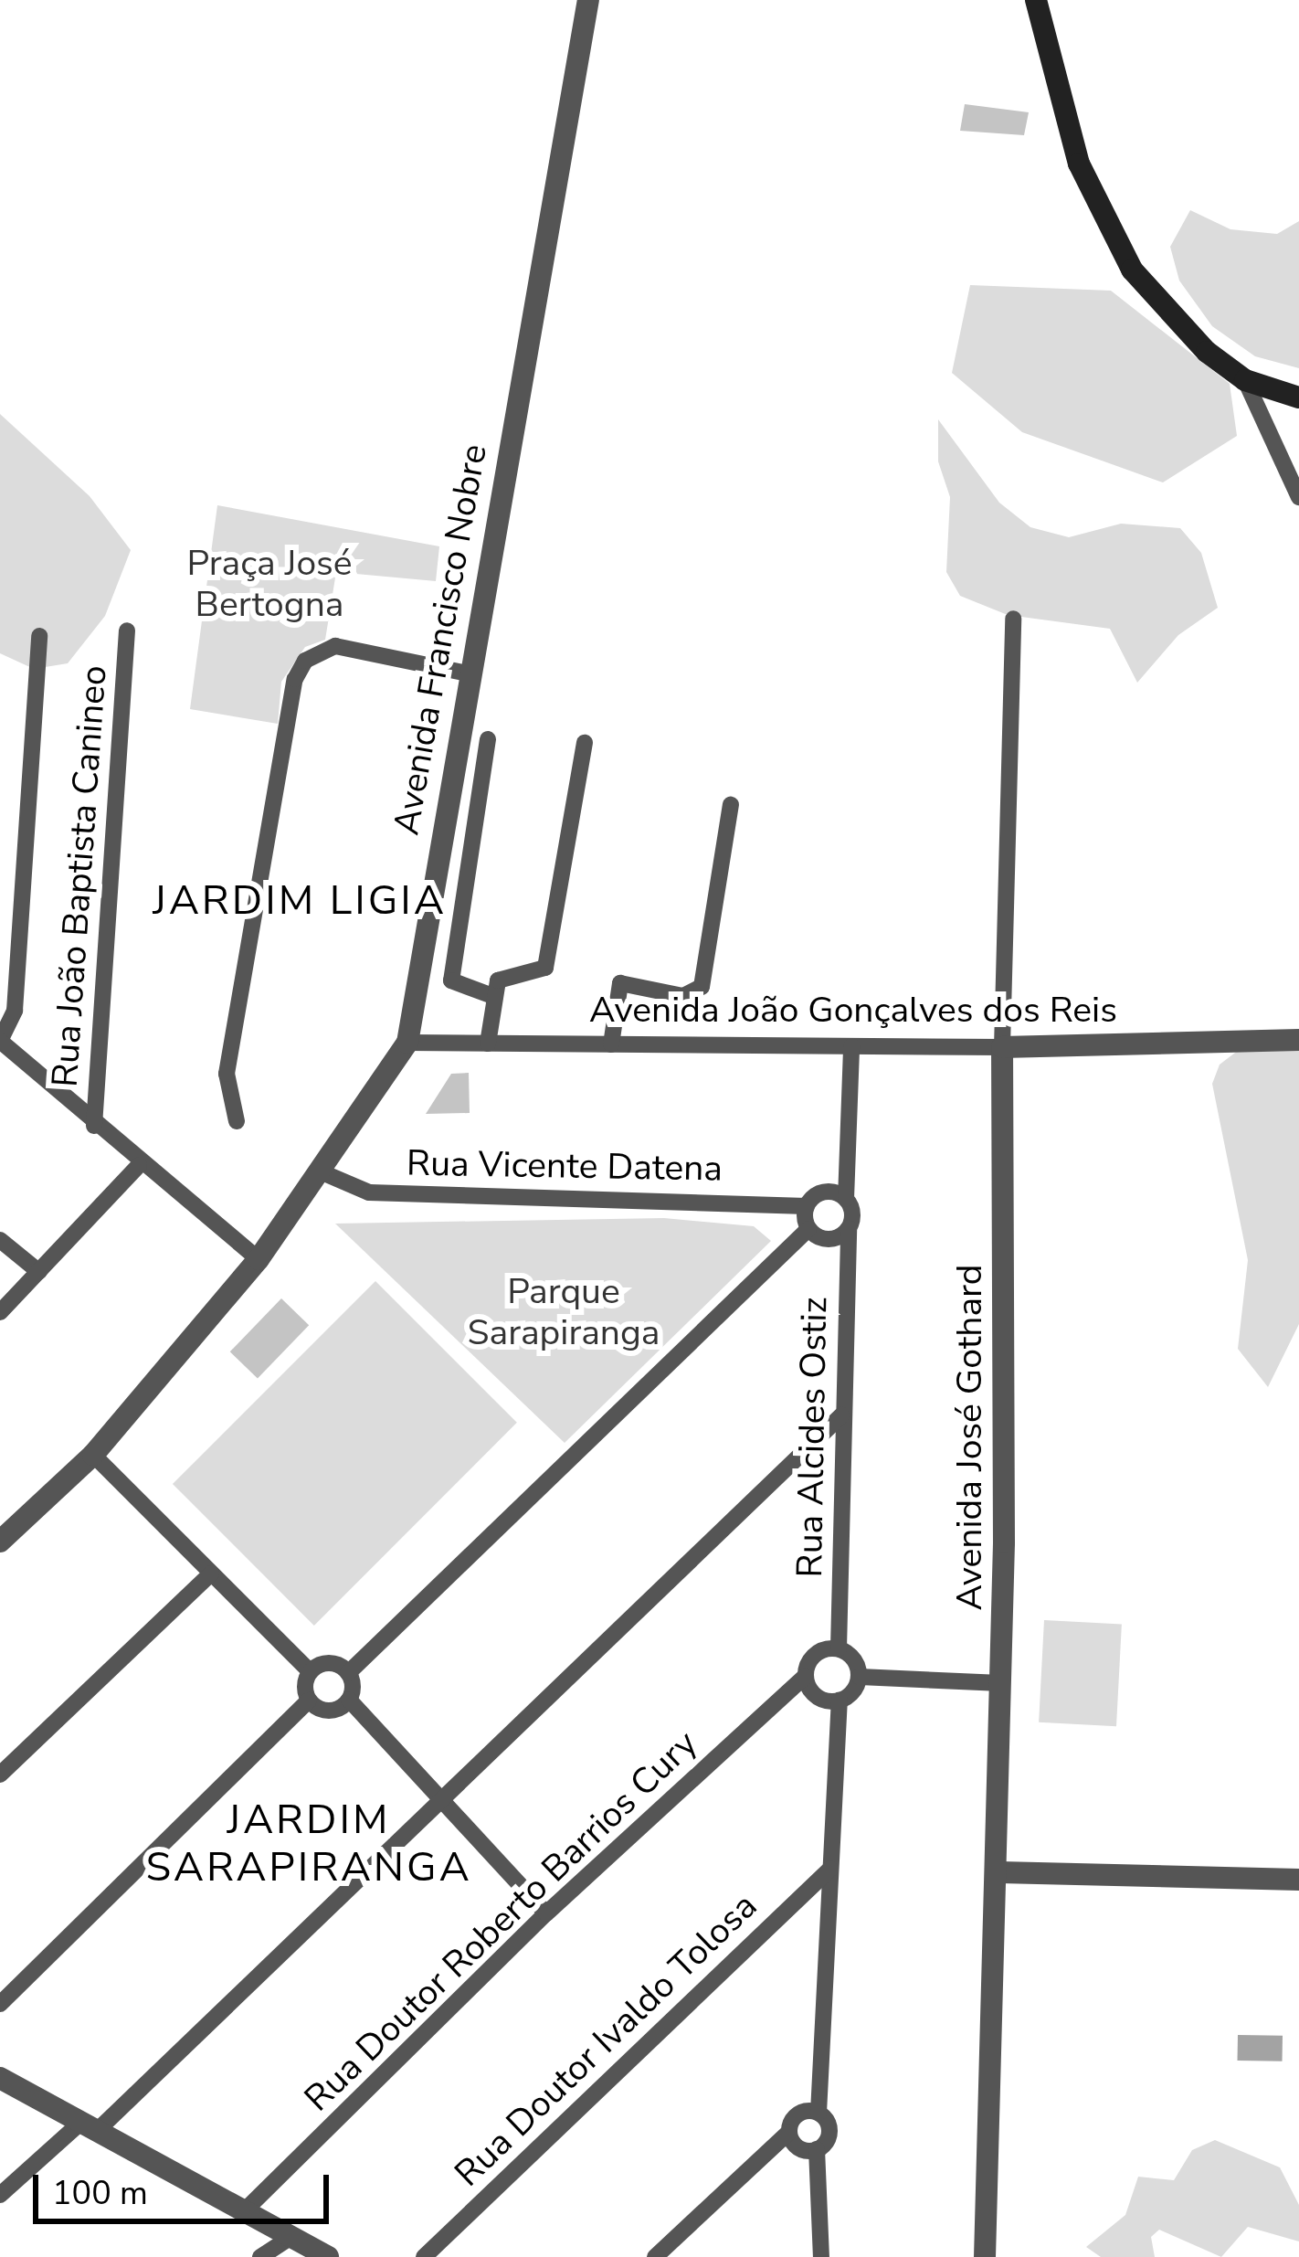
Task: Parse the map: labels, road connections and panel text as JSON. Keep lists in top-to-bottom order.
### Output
{
  "streets": {
    "street": [
      "Avenida Francisco Nobre",
      "Rua João Baptista Canineo",
      "Avenida João Gonçalves dos Reis",
      "Rua Vicente Datena",
      "Rua Alcides Ostiz",
      "Avenida José Gothard",
      "Rua Doutor Roberto Barrios Cury",
      "Rua Doutor Ivaldo Tolosa"
    ]
  },
  "crossings": [
    ["Avenida Francisco Nobre", "Avenida João Gonçalves dos Reis"],
    ["Avenida Francisco Nobre", "Rua Vicente Datena"],
    ["Avenida João Gonçalves dos Reis", "Avenida José Gothard"],
    ["Rua Vicente Datena", "Rua Alcides Ostiz"],
    ["Rua Alcides Ostiz", "Rua Doutor Roberto Barrios Cury"]
  ],
  "districts": ["JARDIM LIGIA", "JARDIM SARAPIRANGA"],
  "parks": ["Praça José Bertogna", "Parque Sarapiranga"],
  "scale_bar": "100 m"
}
